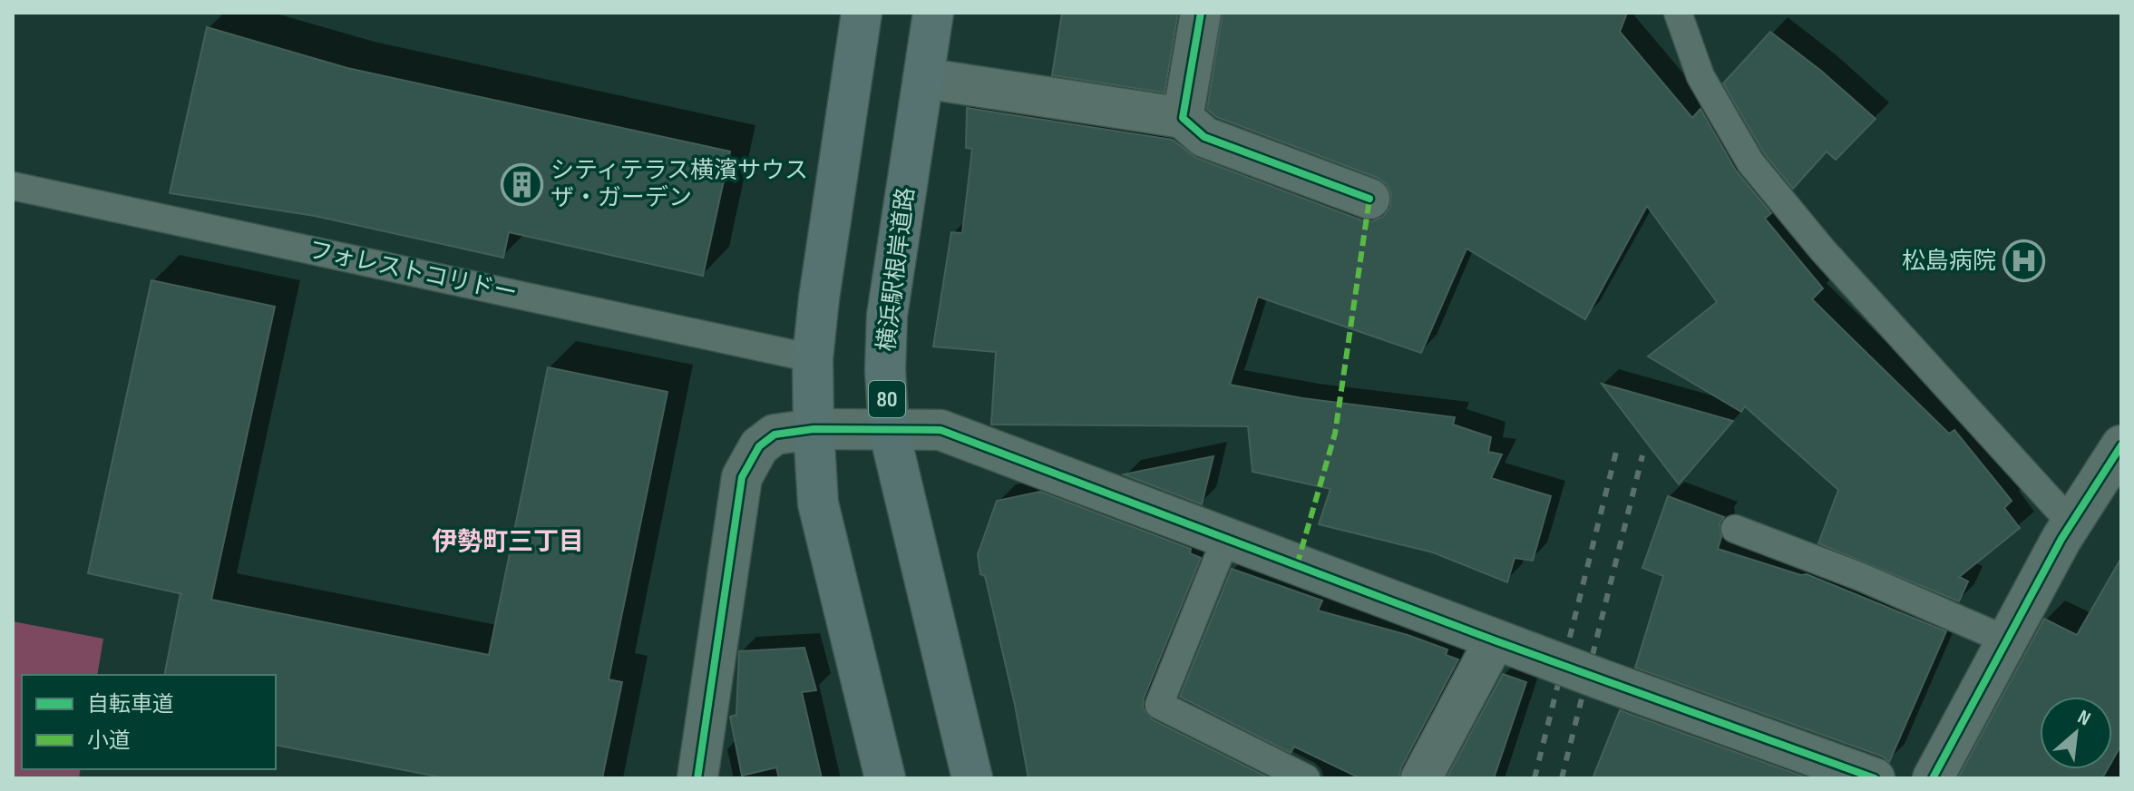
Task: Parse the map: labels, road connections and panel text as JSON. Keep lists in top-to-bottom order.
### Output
{
  "streets": {
    "main road": ["横浜駅根岸道路", "80"],
    "lane": ["フォレストコリドー"]
  },
  "districts": ["伊勢町三丁目"],
  "places": {
    "building": ["シティテラス横濱サウス ザ・ガーデン"],
    "hospital": ["松島病院"]
  },
  "legend": ["自転車道", "小道"],
  "north": "top right"
}
